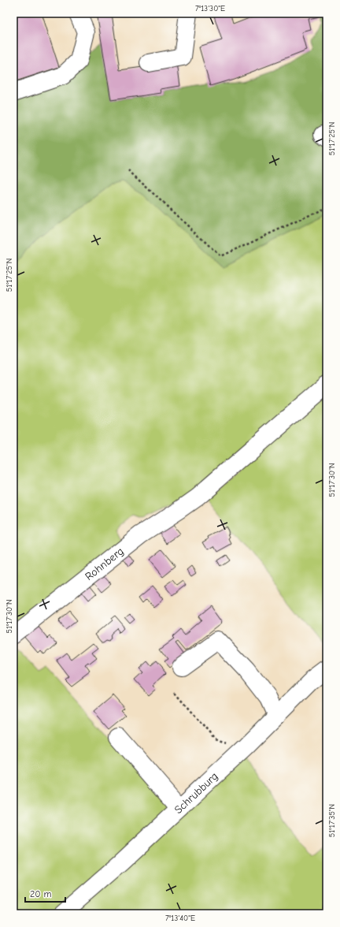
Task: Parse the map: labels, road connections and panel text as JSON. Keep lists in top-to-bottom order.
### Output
{
  "streets": {
    "street": ["Rohnberg", "Schrubburg"]
  },
  "scale_bar": "20 m",
  "coordinates": [
    "7°13'30\"E",
    "51°17'25\"N",
    "51°17'30\"N",
    "51°17'35\"N",
    "7°13'40\"E"
  ]
}
